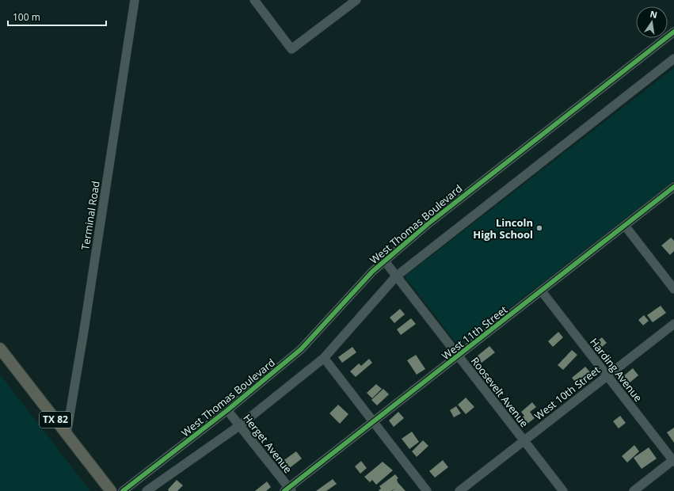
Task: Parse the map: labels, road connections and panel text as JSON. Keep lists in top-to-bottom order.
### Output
{
  "streets": {
    "main road": ["TX 82"],
    "street": [
      "Terminal Road",
      "West Thomas Boulevard",
      "West 11th Street",
      "Harding Avenue",
      "Roosevelt Avenue",
      "West 10th Street",
      "Herget Avenue"
    ]
  },
  "crossings": [
    ["Terminal Road", "TX 82"],
    ["West Thomas Boulevard", "Roosevelt Avenue"],
    ["West Thomas Boulevard", "Herget Avenue"],
    ["West 11th Street", "Harding Avenue"],
    ["West 11th Street", "Roosevelt Avenue"],
    ["West 11th Street", "Herget Avenue"],
    ["Harding Avenue", "West 10th Street"],
    ["Roosevelt Avenue", "West 10th Street"]
  ],
  "places": ["Lincoln High School"],
  "scale_bar": "100 m",
  "north": "top"
}
